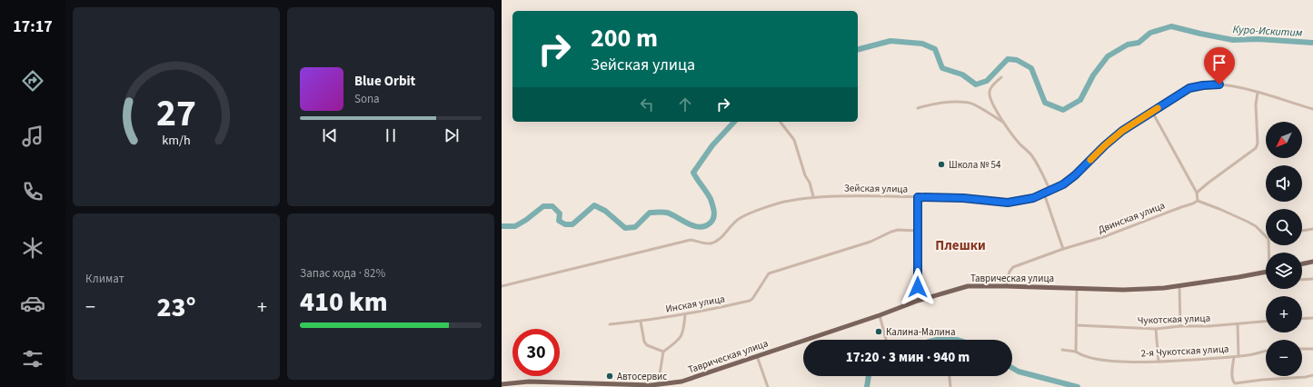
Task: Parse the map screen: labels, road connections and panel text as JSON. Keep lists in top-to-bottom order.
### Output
{
  "streets": {
    "main road": ["Таврическая улица"],
    "street": [
      "Зейская улица",
      "Двинская улица",
      "Инская улица",
      "Чукотская улица",
      "2-я Чукотская улица"
    ]
  },
  "crossings": [
    ["Двинская улица", "Таврическая улица"]
  ],
  "districts": ["Плешки"],
  "water": ["Куро-Искитим"],
  "places": ["Школа № 54", "Калина-Малина", "Автосервис"],
  "north": "bottom left",
  "page": {
    "tabs": "17:17",
    "turn": ["200 m", "Зейская улица"],
    "song": ["Blue Orbit", "Sona"],
    "map_buttons": ["+", "−"],
    "tile": [
      "Климат",
      ["Запас хода · 82%", "410 km"]
    ],
    "heat": ["−", "23°", "+"],
    "limit": "30",
    "trip": "17:20 · 3 мин · 940 m",
    "gauge": ["27", "km/h"]
  }
}
